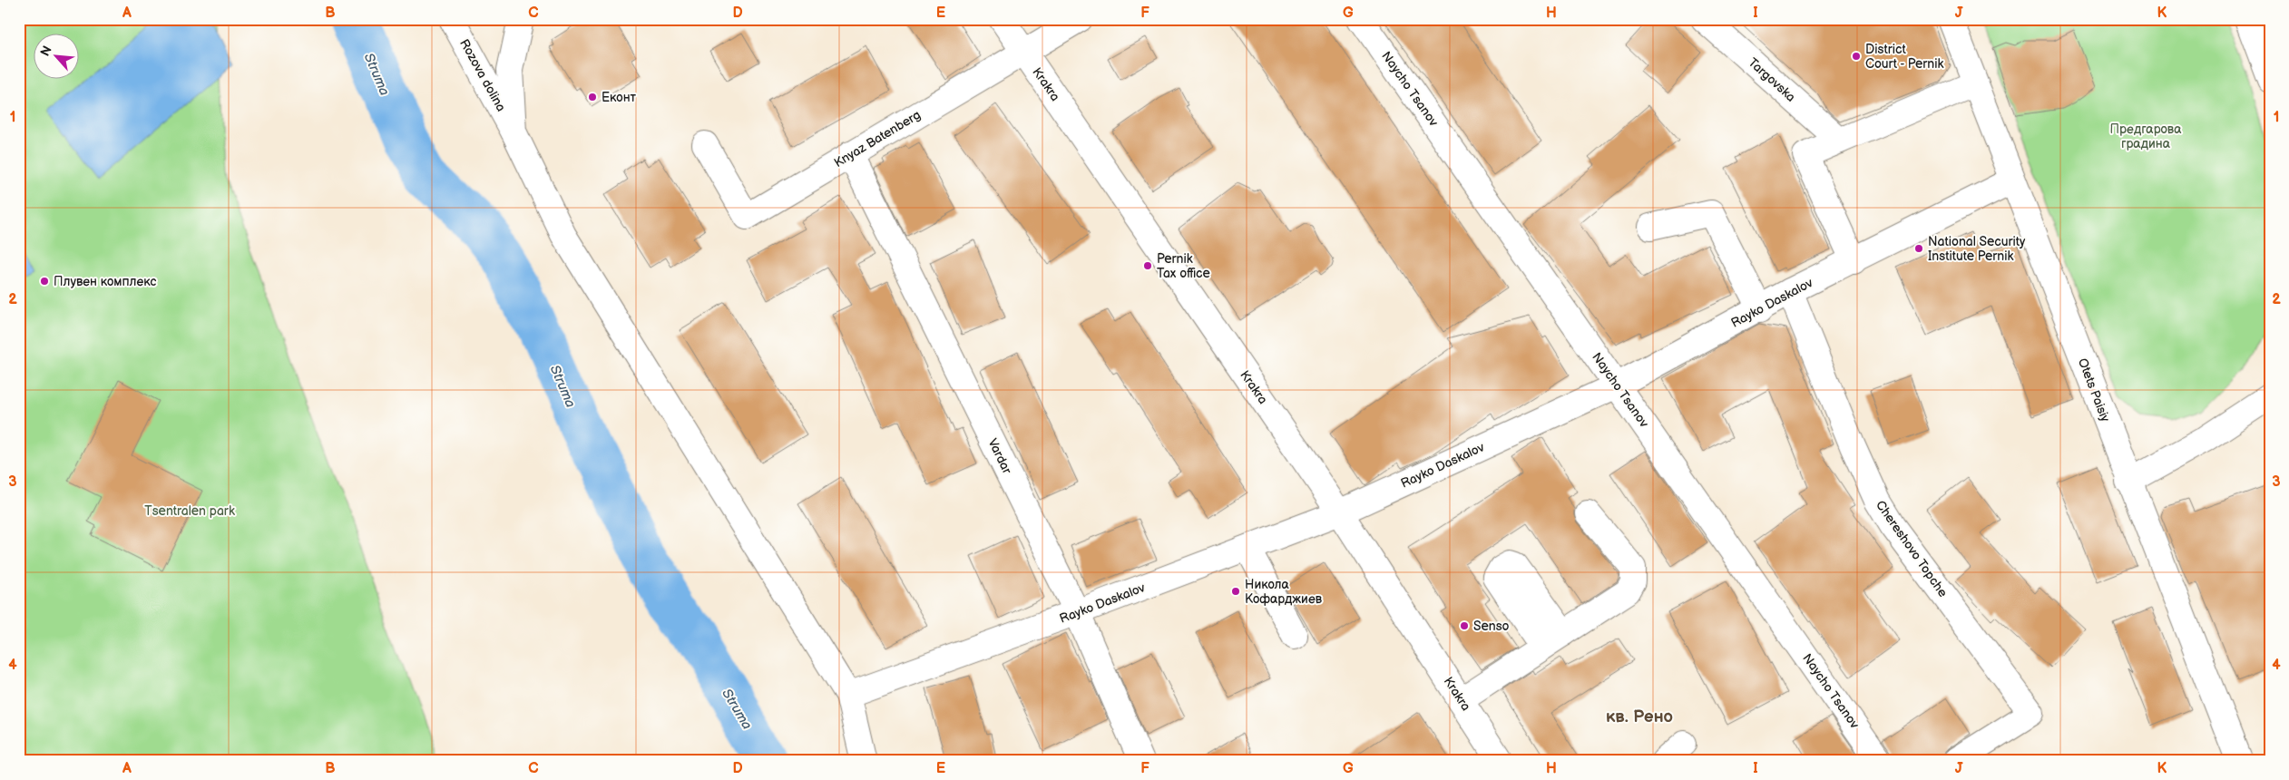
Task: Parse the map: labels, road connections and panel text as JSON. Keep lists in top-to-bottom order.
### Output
{
  "streets": {
    "street": [
      "Rozova dolina",
      "Targovska",
      "Krakra",
      "Naycho Tsanov",
      "Knyaz Batenberg",
      "Rayko Daskalov",
      "Otets Paisiy",
      "Vardar",
      "Chereshovo Topche"
    ]
  },
  "crossings": [
    ["Krakra", "Knyaz Batenberg"],
    ["Krakra", "Rayko Daskalov"],
    ["Naycho Tsanov", "Rayko Daskalov"],
    ["Knyaz Batenberg", "Vardar"],
    ["Rayko Daskalov", "Otets Paisiy"],
    ["Rayko Daskalov", "Vardar"],
    ["Rayko Daskalov", "Chereshovo Topche"]
  ],
  "districts": ["кв. Рено"],
  "water": ["Struma"],
  "parks": ["Предгарова градина", "Tsentralen park"],
  "places": [
    "District Court - Pernik",
    "Еконт",
    "National Security Institute Pernik",
    "Pernik Tax office",
    "Плувен комплекс",
    "Никола Кофарджиев",
    "Senso"
  ],
  "north": "top left",
  "grid": {
    "columns": [
      "A",
      "B",
      "C",
      "D",
      "E",
      "F",
      "G",
      "H",
      "I",
      "J",
      "K"
    ],
    "rows": [
      "1",
      "2",
      "3",
      "4"
    ]
  }
}
